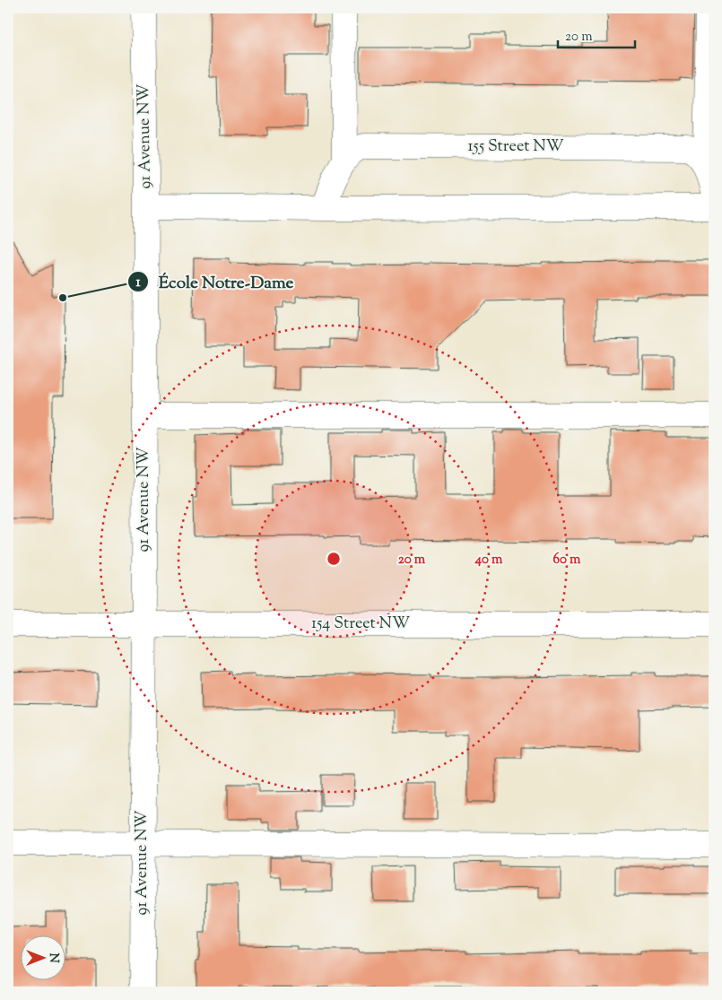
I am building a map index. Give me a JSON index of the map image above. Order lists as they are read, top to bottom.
{
  "streets": {
    "street": ["91 Avenue NW", "155 Street NW", "154 Street NW"]
  },
  "crossings": [
    ["91 Avenue NW", "154 Street NW"]
  ],
  "places": ["École Notre-Dame"],
  "scale_bar": "20 m",
  "north": "right",
  "rings": ["20 m", "40 m", "60 m"]
}
